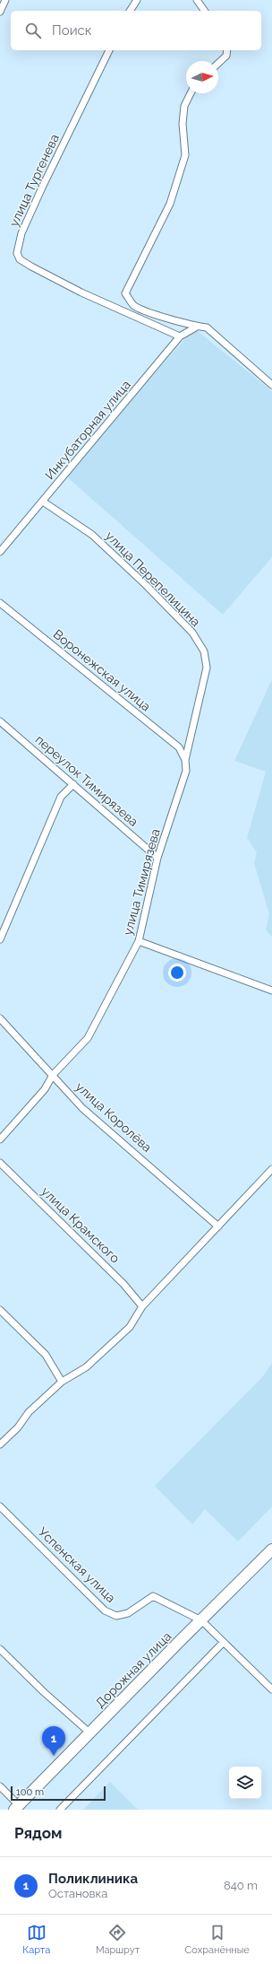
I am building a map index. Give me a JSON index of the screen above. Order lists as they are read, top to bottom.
{
  "streets": {
    "main road": ["Дорожная улица"],
    "street": [
      "улица Тургенева",
      "Инкубаторная улица",
      "улица Перепелицина",
      "Воронежская улица",
      "переулок Тимирязева",
      "улица Тимирязева",
      "улица Королёва",
      "улица Крамского",
      "Успенская улица"
    ]
  },
  "crossings": [
    ["улица Тургенева", "Инкубаторная улица"],
    ["Инкубаторная улица", "улица Перепелицина"],
    ["улица Перепелицина", "Воронежская улица"],
    ["улица Перепелицина", "улица Тимирязева"],
    ["Воронежская улица", "улица Тимирязева"],
    ["переулок Тимирязева", "улица Тимирязева"],
    ["улица Тимирязева", "улица Королёва"],
    ["Успенская улица", "Дорожная улица"]
  ],
  "scale_bar": "100 m",
  "north": "right",
  "page": {
    "search": "Поиск",
    "pins": "1",
    "scale": "100 m",
    "heading": "Рядом",
    "list": [
      {
        "mark": "1",
        "name": "Поликлиника",
        "note": "Остановка",
        "value": "840 m"
      }
    ],
    "nav": ["Карта", "Маршрут", "Сохранённые"]
  }
}
